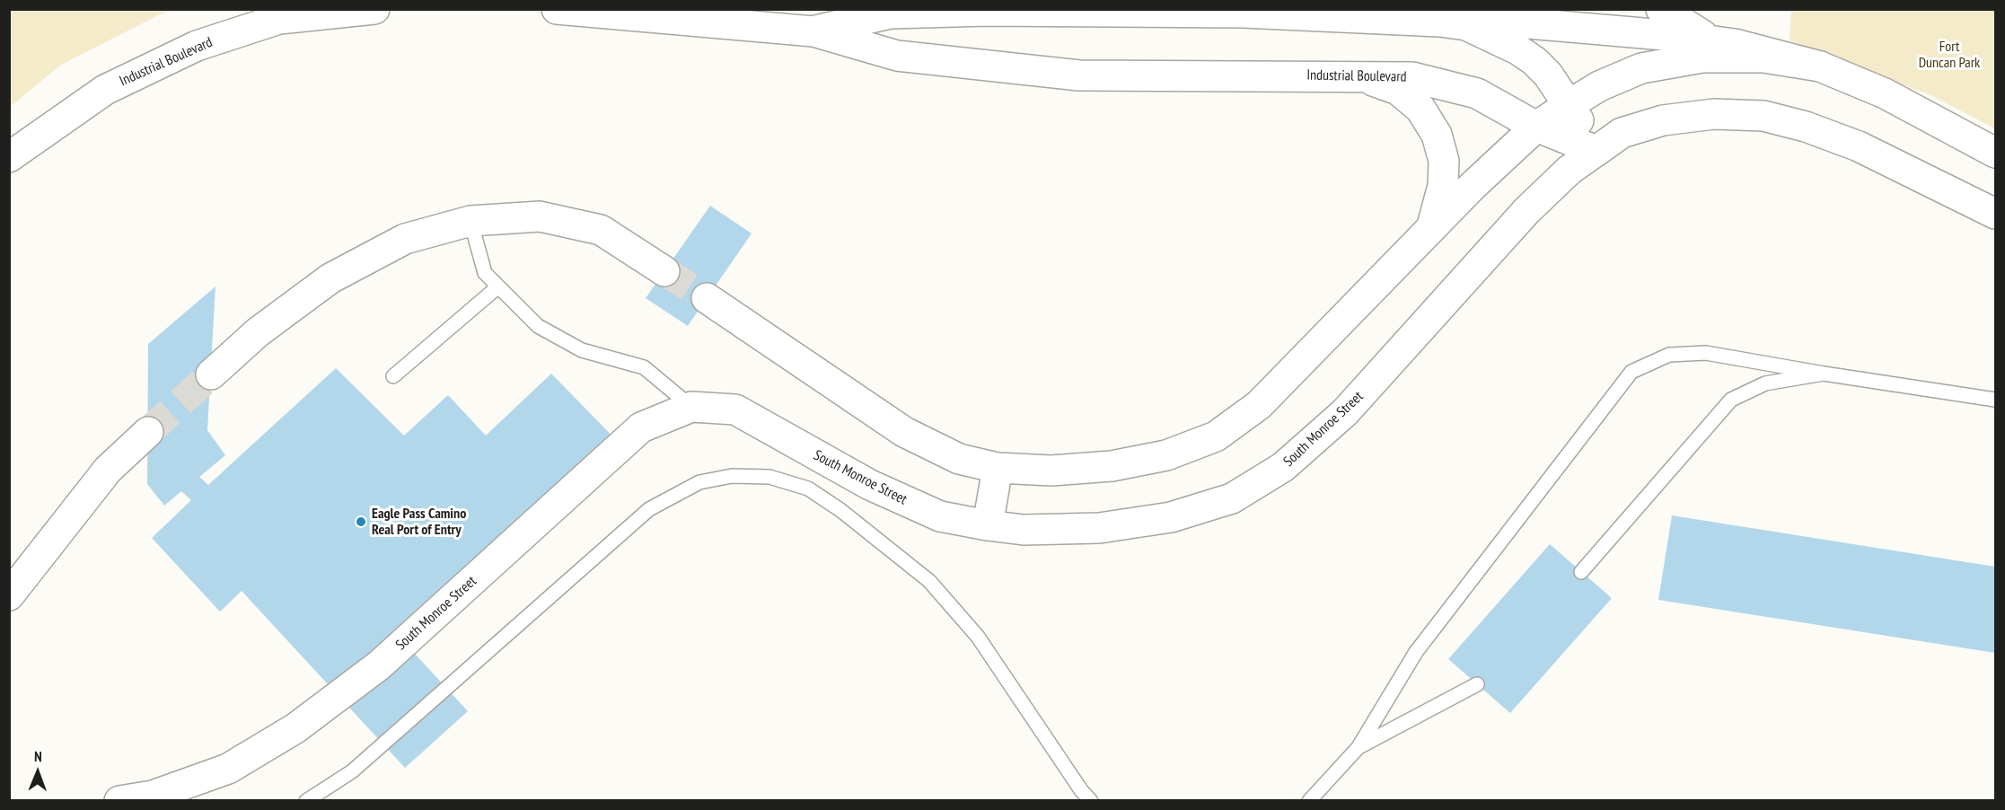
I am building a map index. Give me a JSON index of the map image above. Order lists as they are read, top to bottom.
{
  "streets": {
    "main road": ["Industrial Boulevard", "South Monroe Street"]
  },
  "crossings": [
    ["Industrial Boulevard", "South Monroe Street"]
  ],
  "parks": ["Fort Duncan Park"],
  "places": ["Eagle Pass Camino Real Port of Entry"],
  "north": "top"
}
